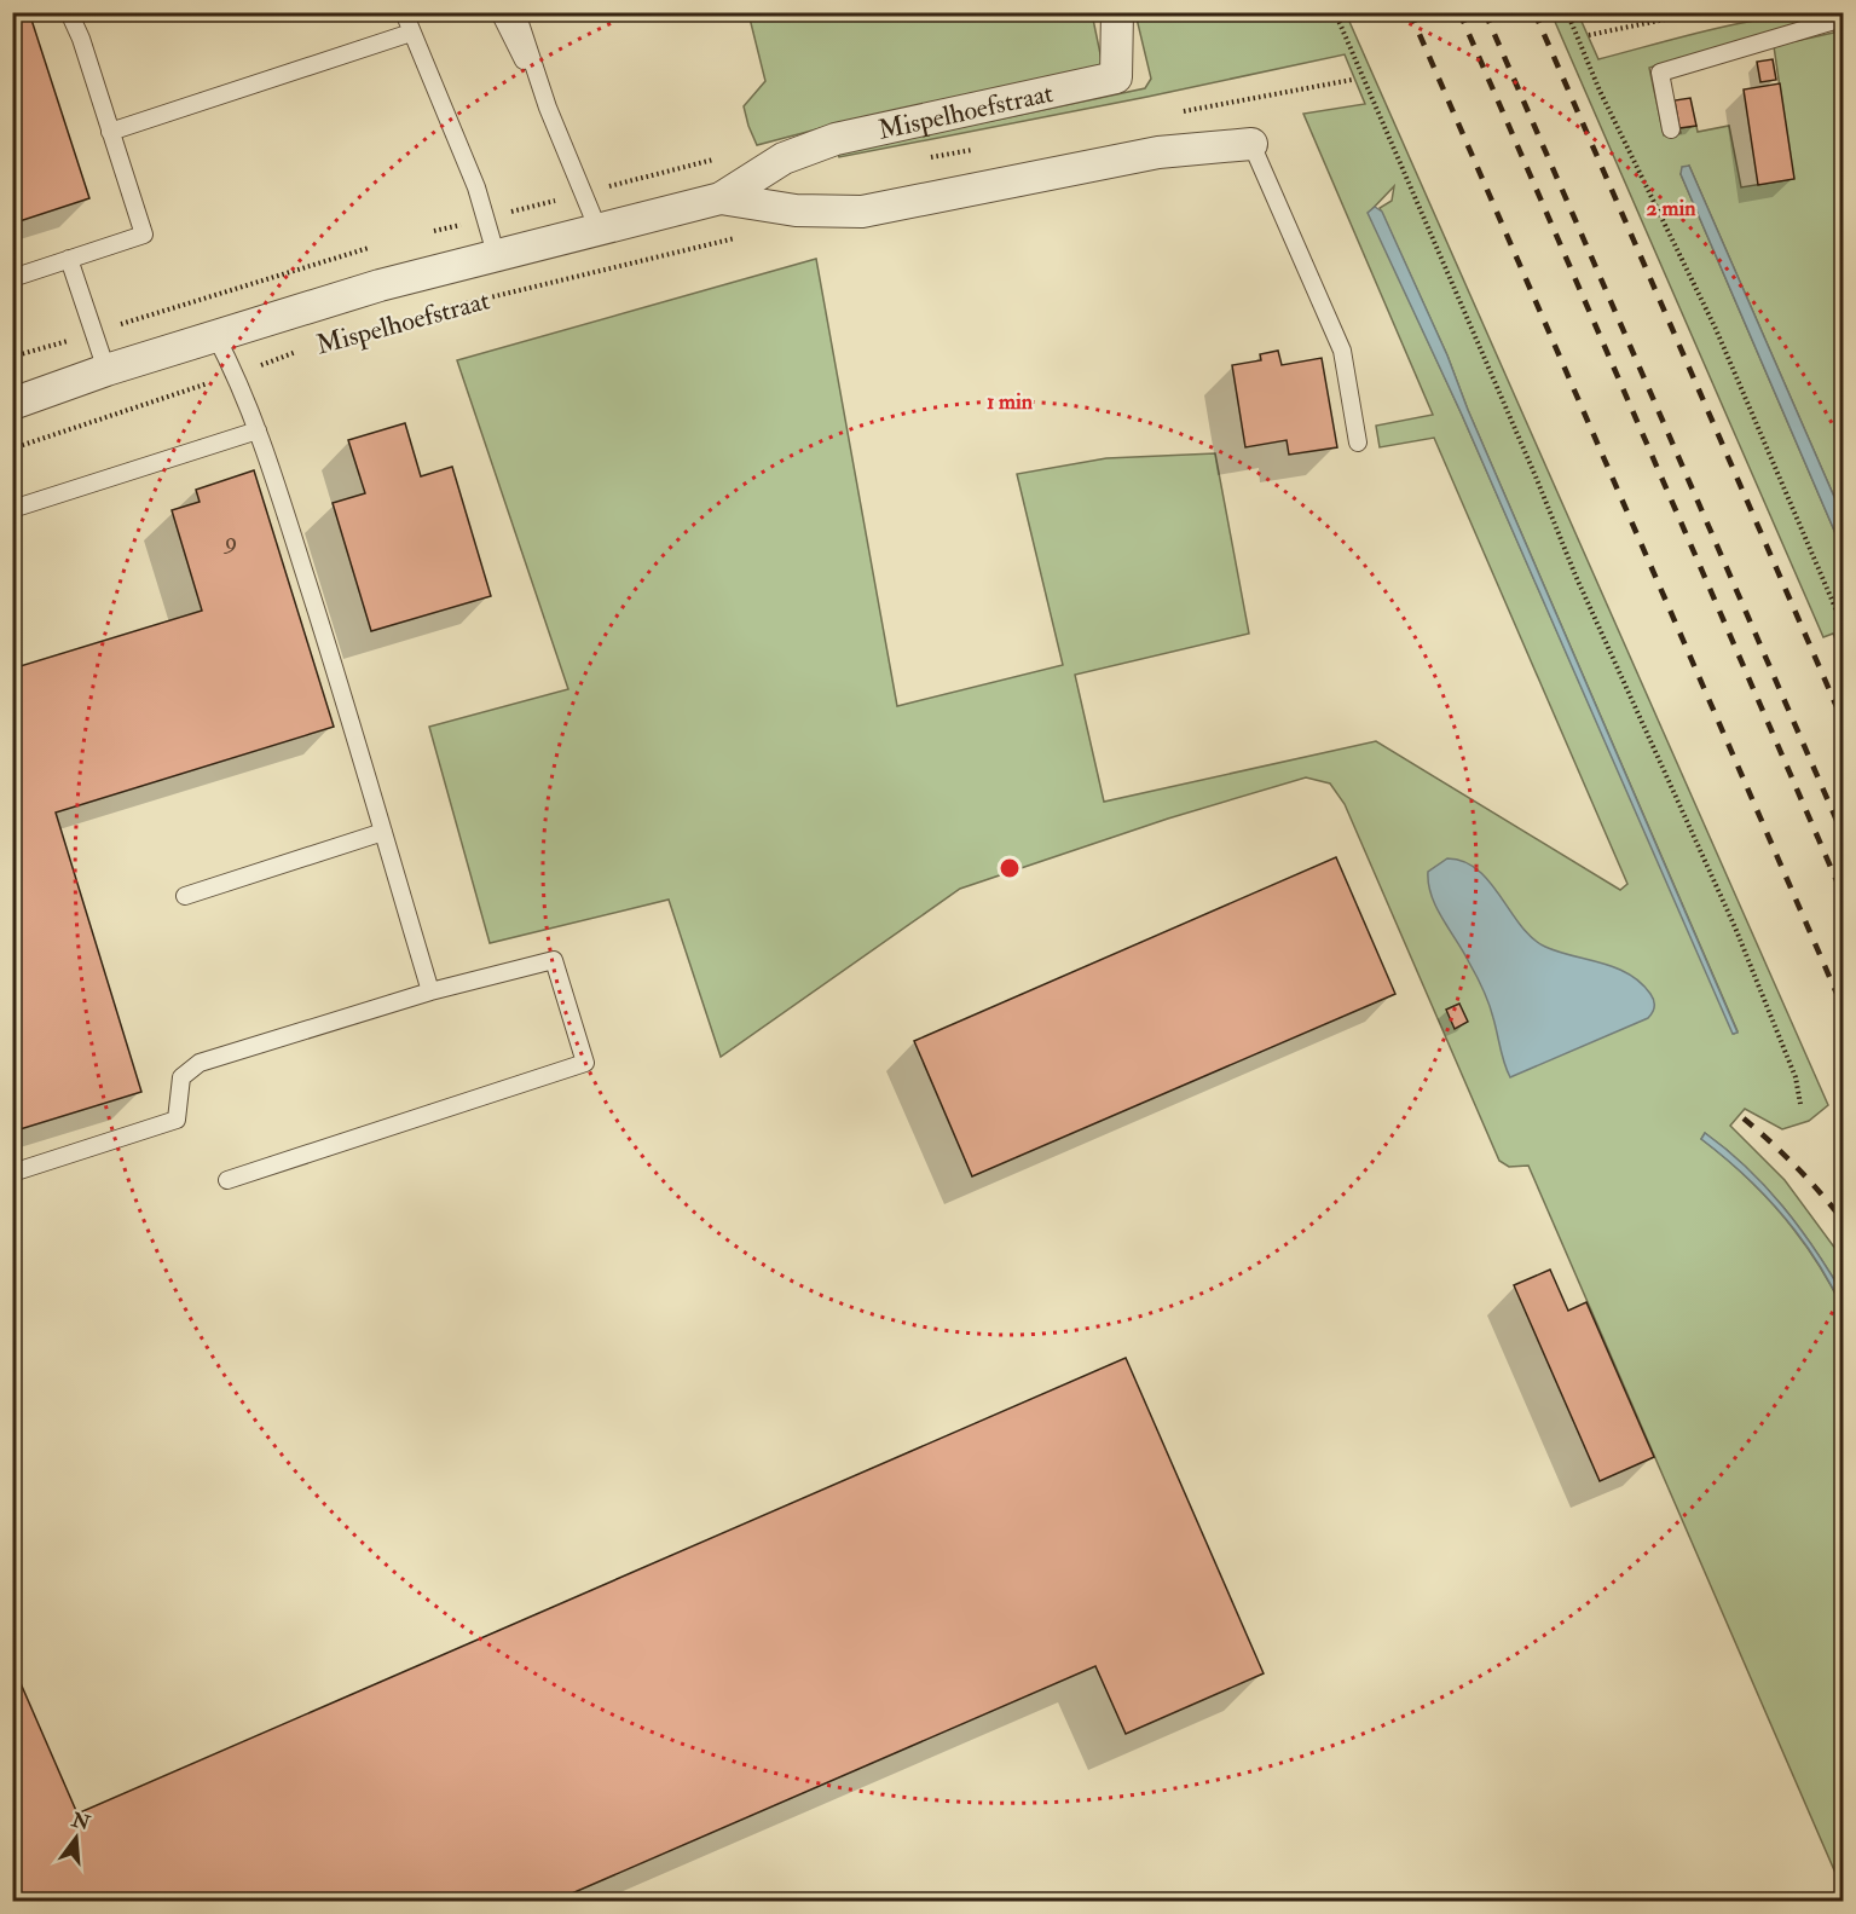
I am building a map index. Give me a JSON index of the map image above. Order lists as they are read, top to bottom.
{
  "streets": {
    "street": ["Mispelhoefstraat"]
  },
  "house_numbers": ["9"],
  "north": "top",
  "rings": ["2 min", "1 min"]
}
